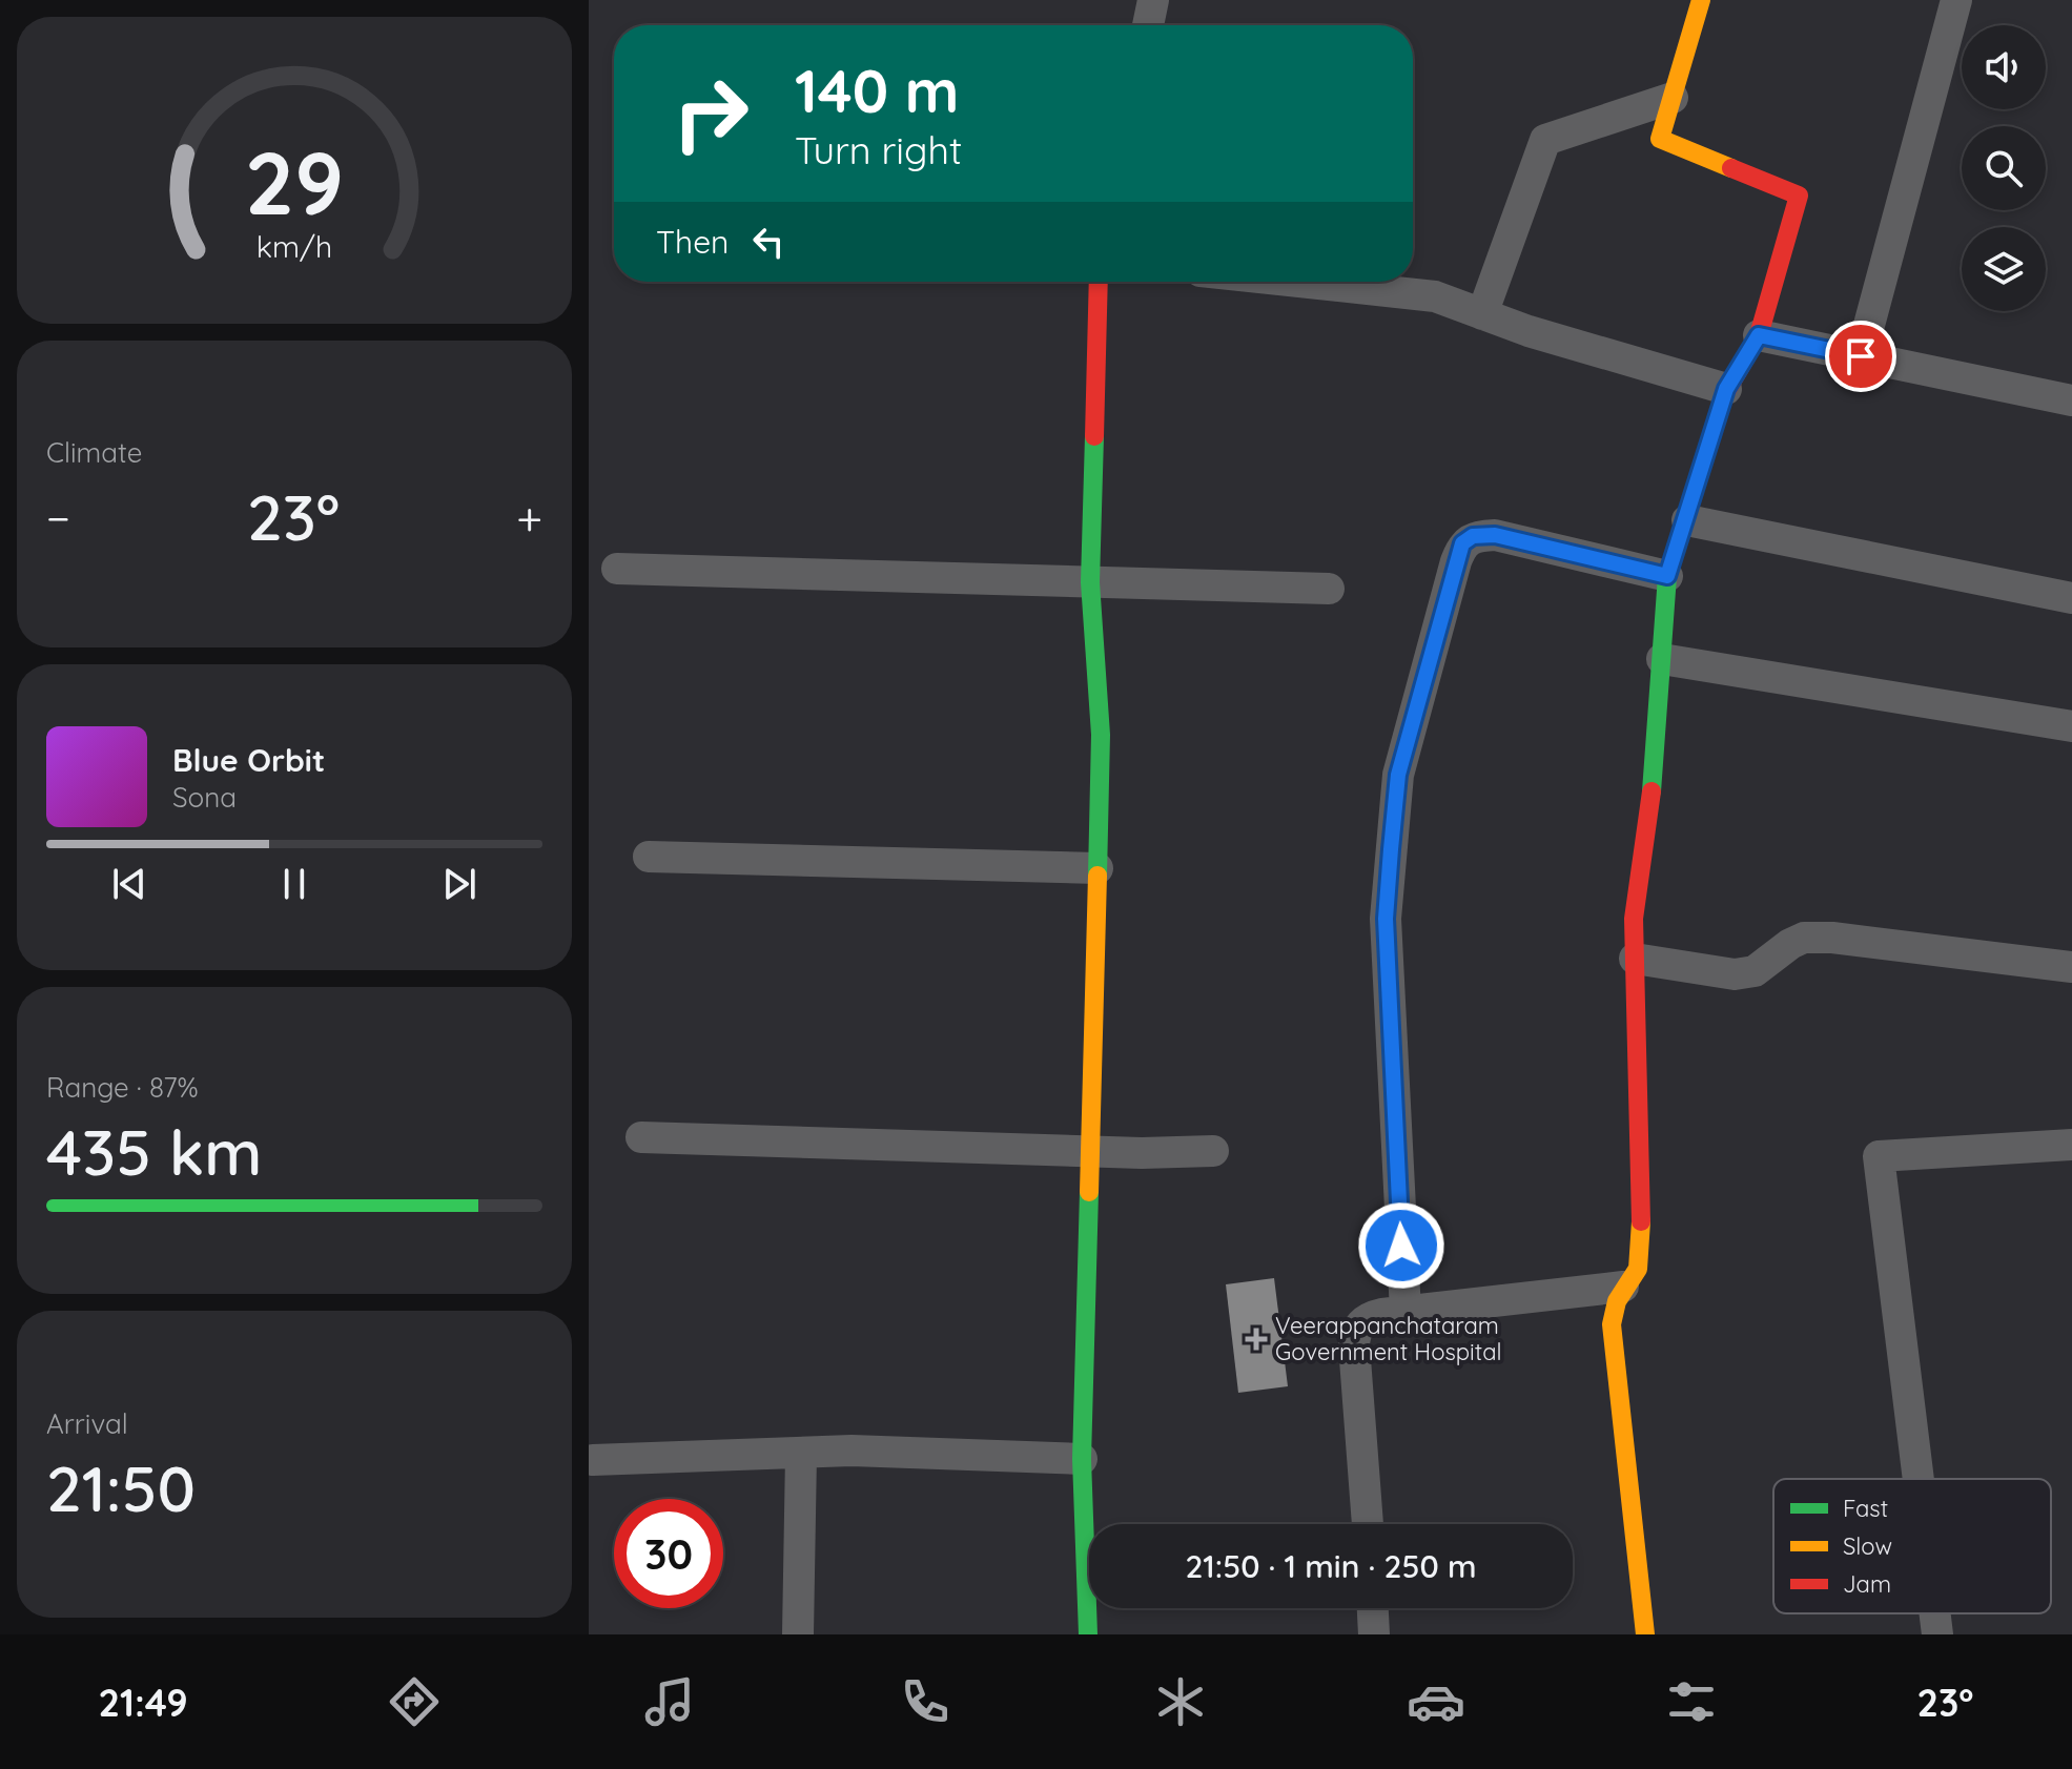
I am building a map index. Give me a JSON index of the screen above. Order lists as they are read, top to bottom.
{
  "places": {
    "health": ["Veerappanchataram Government Hospital"]
  },
  "legend": ["Fast", "Slow", "Jam"],
  "page": {
    "turn": ["140 m", "Turn right"],
    "then": "Then",
    "tile": [
      "Climate",
      ["Range · 87%", "435 km"],
      ["Arrival", "21:50"]
    ],
    "heat": ["−", "23°", "+"],
    "song": ["Blue Orbit", "Sona"],
    "limit": "30",
    "trip": "21:50 · 1 min · 250 m",
    "tabs": ["21:49", "23°"],
    "gauge": ["29", "km/h"]
  }
}
